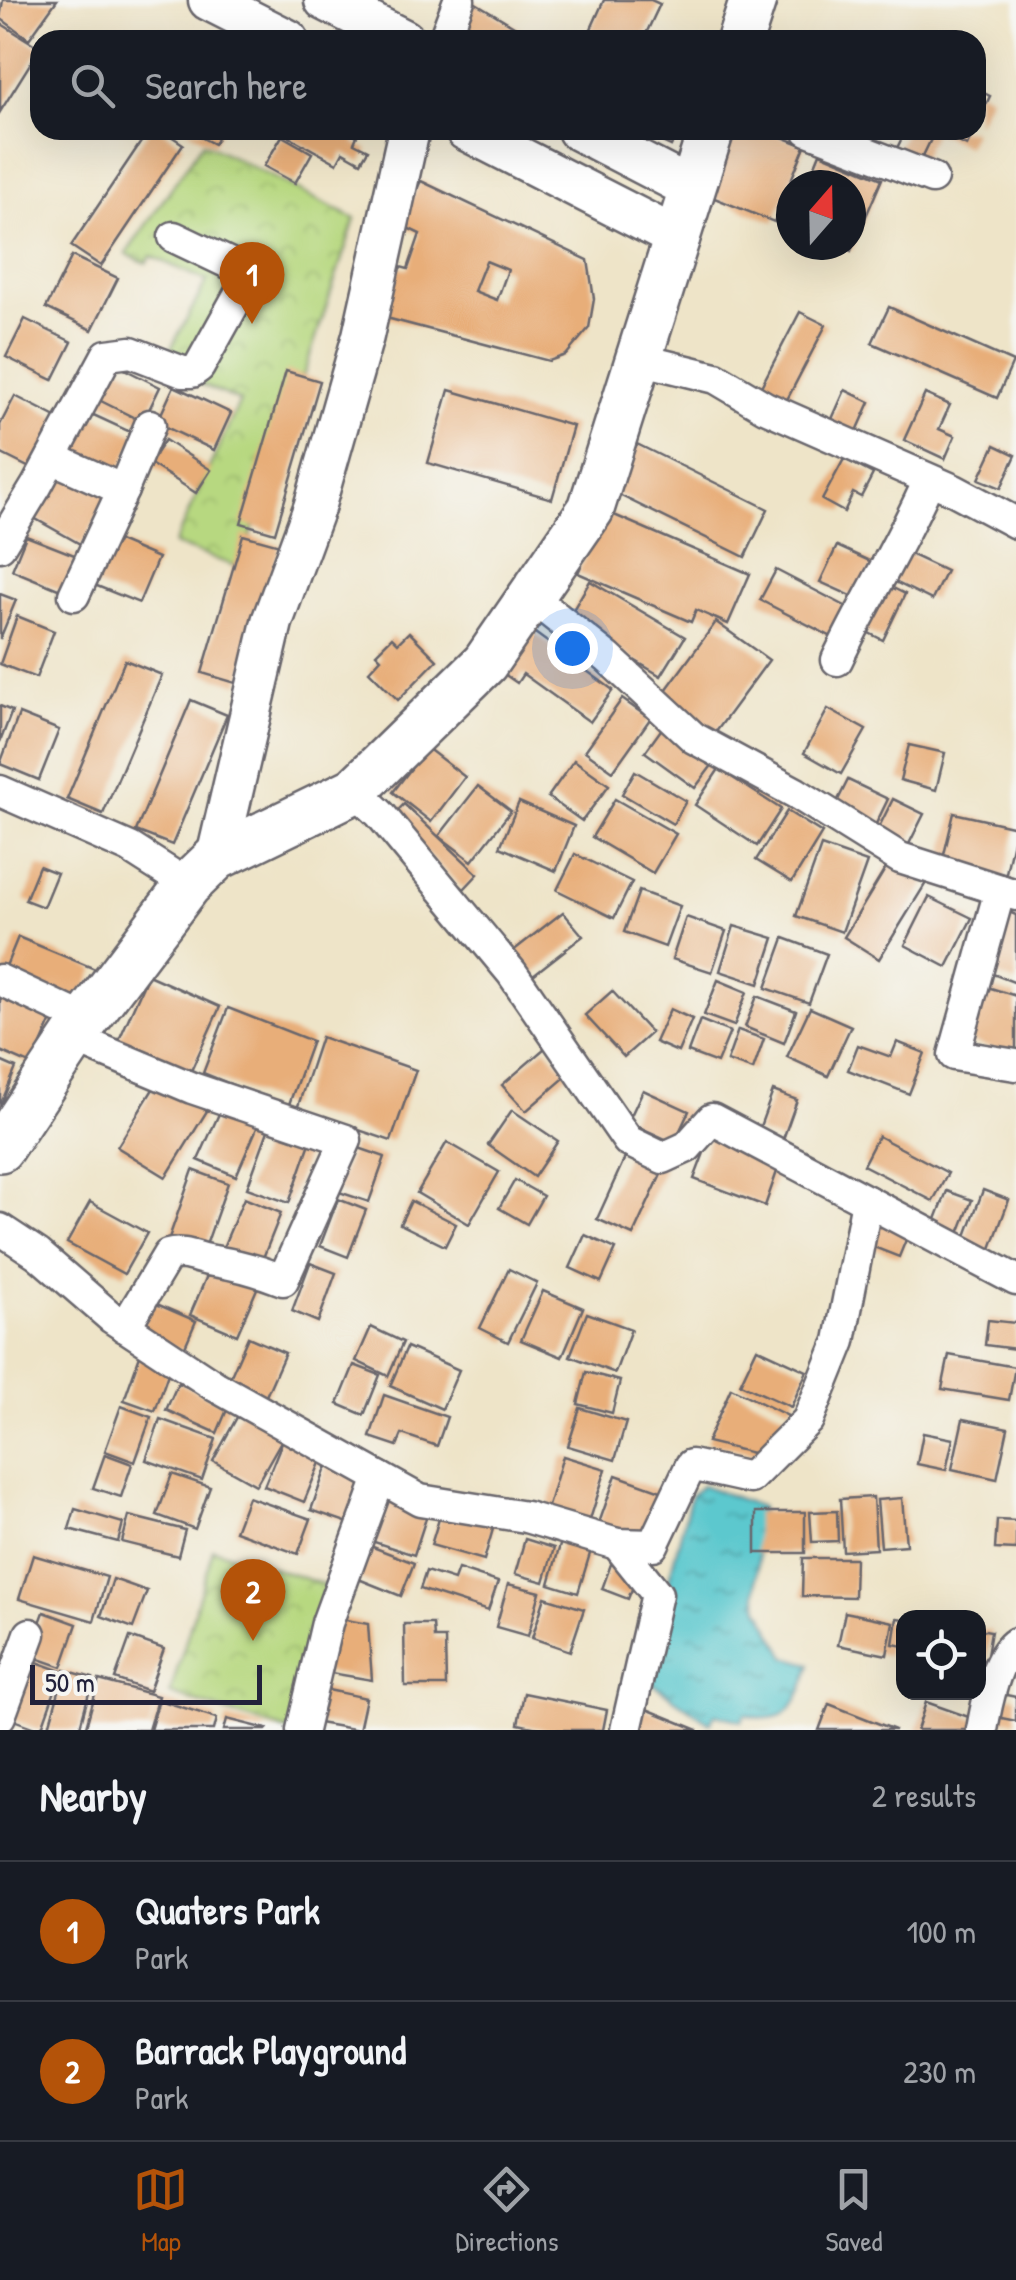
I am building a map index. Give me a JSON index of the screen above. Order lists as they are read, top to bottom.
{
  "scale_bar": "50 m",
  "north": "top",
  "page": {
    "search": "Search here",
    "pins": ["1", "2"],
    "scale": "50 m",
    "heading": ["Nearby", "2 results"],
    "list": [
      {
        "mark": "1",
        "name": "Quaters Park",
        "note": "Park",
        "value": "100 m"
      },
      {
        "mark": "2",
        "name": "Barrack Playground",
        "note": "Park",
        "value": "230 m"
      }
    ],
    "nav": ["Map", "Directions", "Saved"]
  }
}
